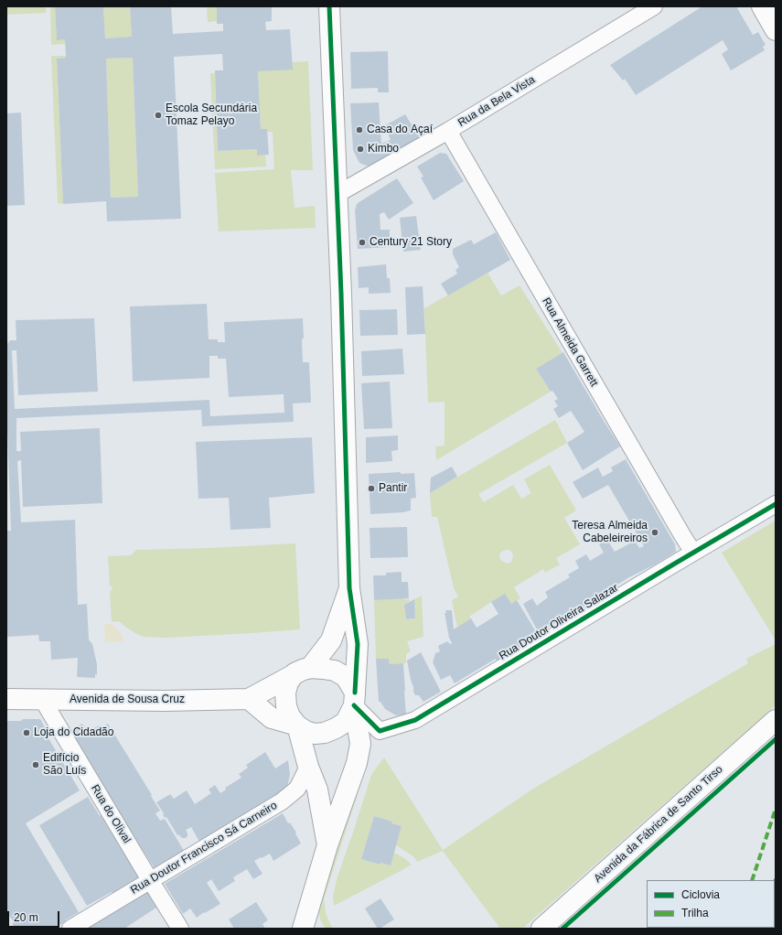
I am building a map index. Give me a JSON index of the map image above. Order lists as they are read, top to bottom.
{
  "streets": {
    "street": [
      "Rua da Bela Vista",
      "Rua Almeida Garrett",
      "Rua Doutor Oliveira Salazar",
      "Avenida de Sousa Cruz",
      "Rua do Olival",
      "Avenida da Fábrica de Santo Tirso",
      "Rua Doutor Francisco Sá Carneiro"
    ]
  },
  "crossings": [
    ["Rua da Bela Vista", "Rua Almeida Garrett"],
    ["Rua Almeida Garrett", "Rua Doutor Oliveira Salazar"],
    ["Avenida de Sousa Cruz", "Rua do Olival"],
    ["Rua do Olival", "Rua Doutor Francisco Sá Carneiro"]
  ],
  "places": [
    "Escola Secundária Tomaz Pelayo",
    "Casa do Açaí",
    "Kimbo",
    "Century 21 Story",
    "Pantir",
    "Teresa Almeida Cabeleireiros",
    "Loja do Cidadão",
    "Edifício São Luís"
  ],
  "legend": ["Ciclovia", "Trilha"],
  "scale_bar": "20 m"
}
